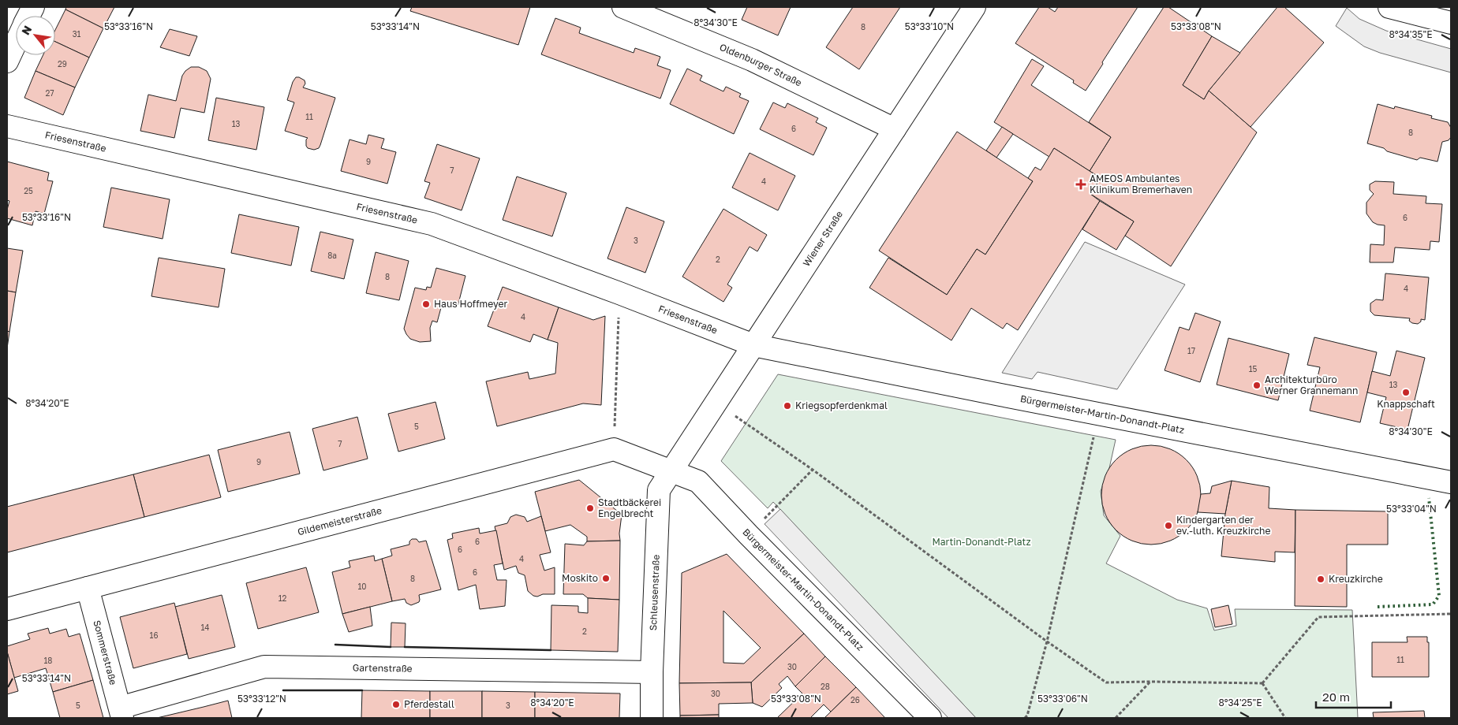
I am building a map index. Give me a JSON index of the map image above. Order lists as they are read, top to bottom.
{
  "streets": {
    "street": [
      "Oldenburger Straße",
      "Friesenstraße",
      "Wiener Straße",
      "Bürgermeister-Martin-Donandt-Platz",
      "Gildemeisterstraße",
      "Schleusenstraße",
      "Sommerstraße",
      "Gartenstraße"
    ]
  },
  "crossings": [
    ["Oldenburger Straße", "Wiener Straße"],
    ["Friesenstraße", "Wiener Straße"],
    ["Friesenstraße", "Bürgermeister-Martin-Donandt-Platz"],
    ["Wiener Straße", "Bürgermeister-Martin-Donandt-Platz"],
    ["Wiener Straße", "Schleusenstraße"],
    ["Bürgermeister-Martin-Donandt-Platz", "Schleusenstraße"],
    ["Gildemeisterstraße", "Sommerstraße"],
    ["Schleusenstraße", "Gartenstraße"],
    ["Sommerstraße", "Gartenstraße"]
  ],
  "parks": ["Martin-Donandt-Platz"],
  "places": {
    "health": ["AMEOS Ambulantes Klinikum Bremerhaven"],
    "other": [
      "Haus Hoffmeyer",
      "Architekturbüro Werner Grannemann",
      "Knappschaft",
      "Kriegsopferdenkmal",
      "Stadtbäckerei Engelbrecht",
      "Kindergarten der ev.-luth. Kreuzkirche",
      "Moskito",
      "Kreuzkirche",
      "Pferdestall"
    ]
  },
  "house_numbers": [
    "8",
    "31",
    "29",
    "27",
    "11",
    "13",
    "6",
    "8",
    "9",
    "7",
    "4",
    "25",
    "6",
    "3",
    "8a",
    "2",
    "8",
    "4",
    "4",
    "17",
    "15",
    "13",
    "5",
    "7",
    "9",
    "6",
    "6",
    "4",
    "6",
    "8",
    "10",
    "12",
    "14",
    "2",
    "16",
    "11",
    "18",
    "30",
    "28",
    "30",
    "26",
    "5",
    "3"
  ],
  "scale_bar": "20 m",
  "north": "top left",
  "coordinates": [
    "8°34'30\"E",
    "53°33'16\"N",
    "53°33'14\"N",
    "53°33'10\"N",
    "53°33'08\"N",
    "8°34'35\"E",
    "8°34'20\"E",
    "53°33'04\"N",
    "53°33'12\"N",
    "53°33'06\"N",
    "8°34'25\"E"
  ]
}
